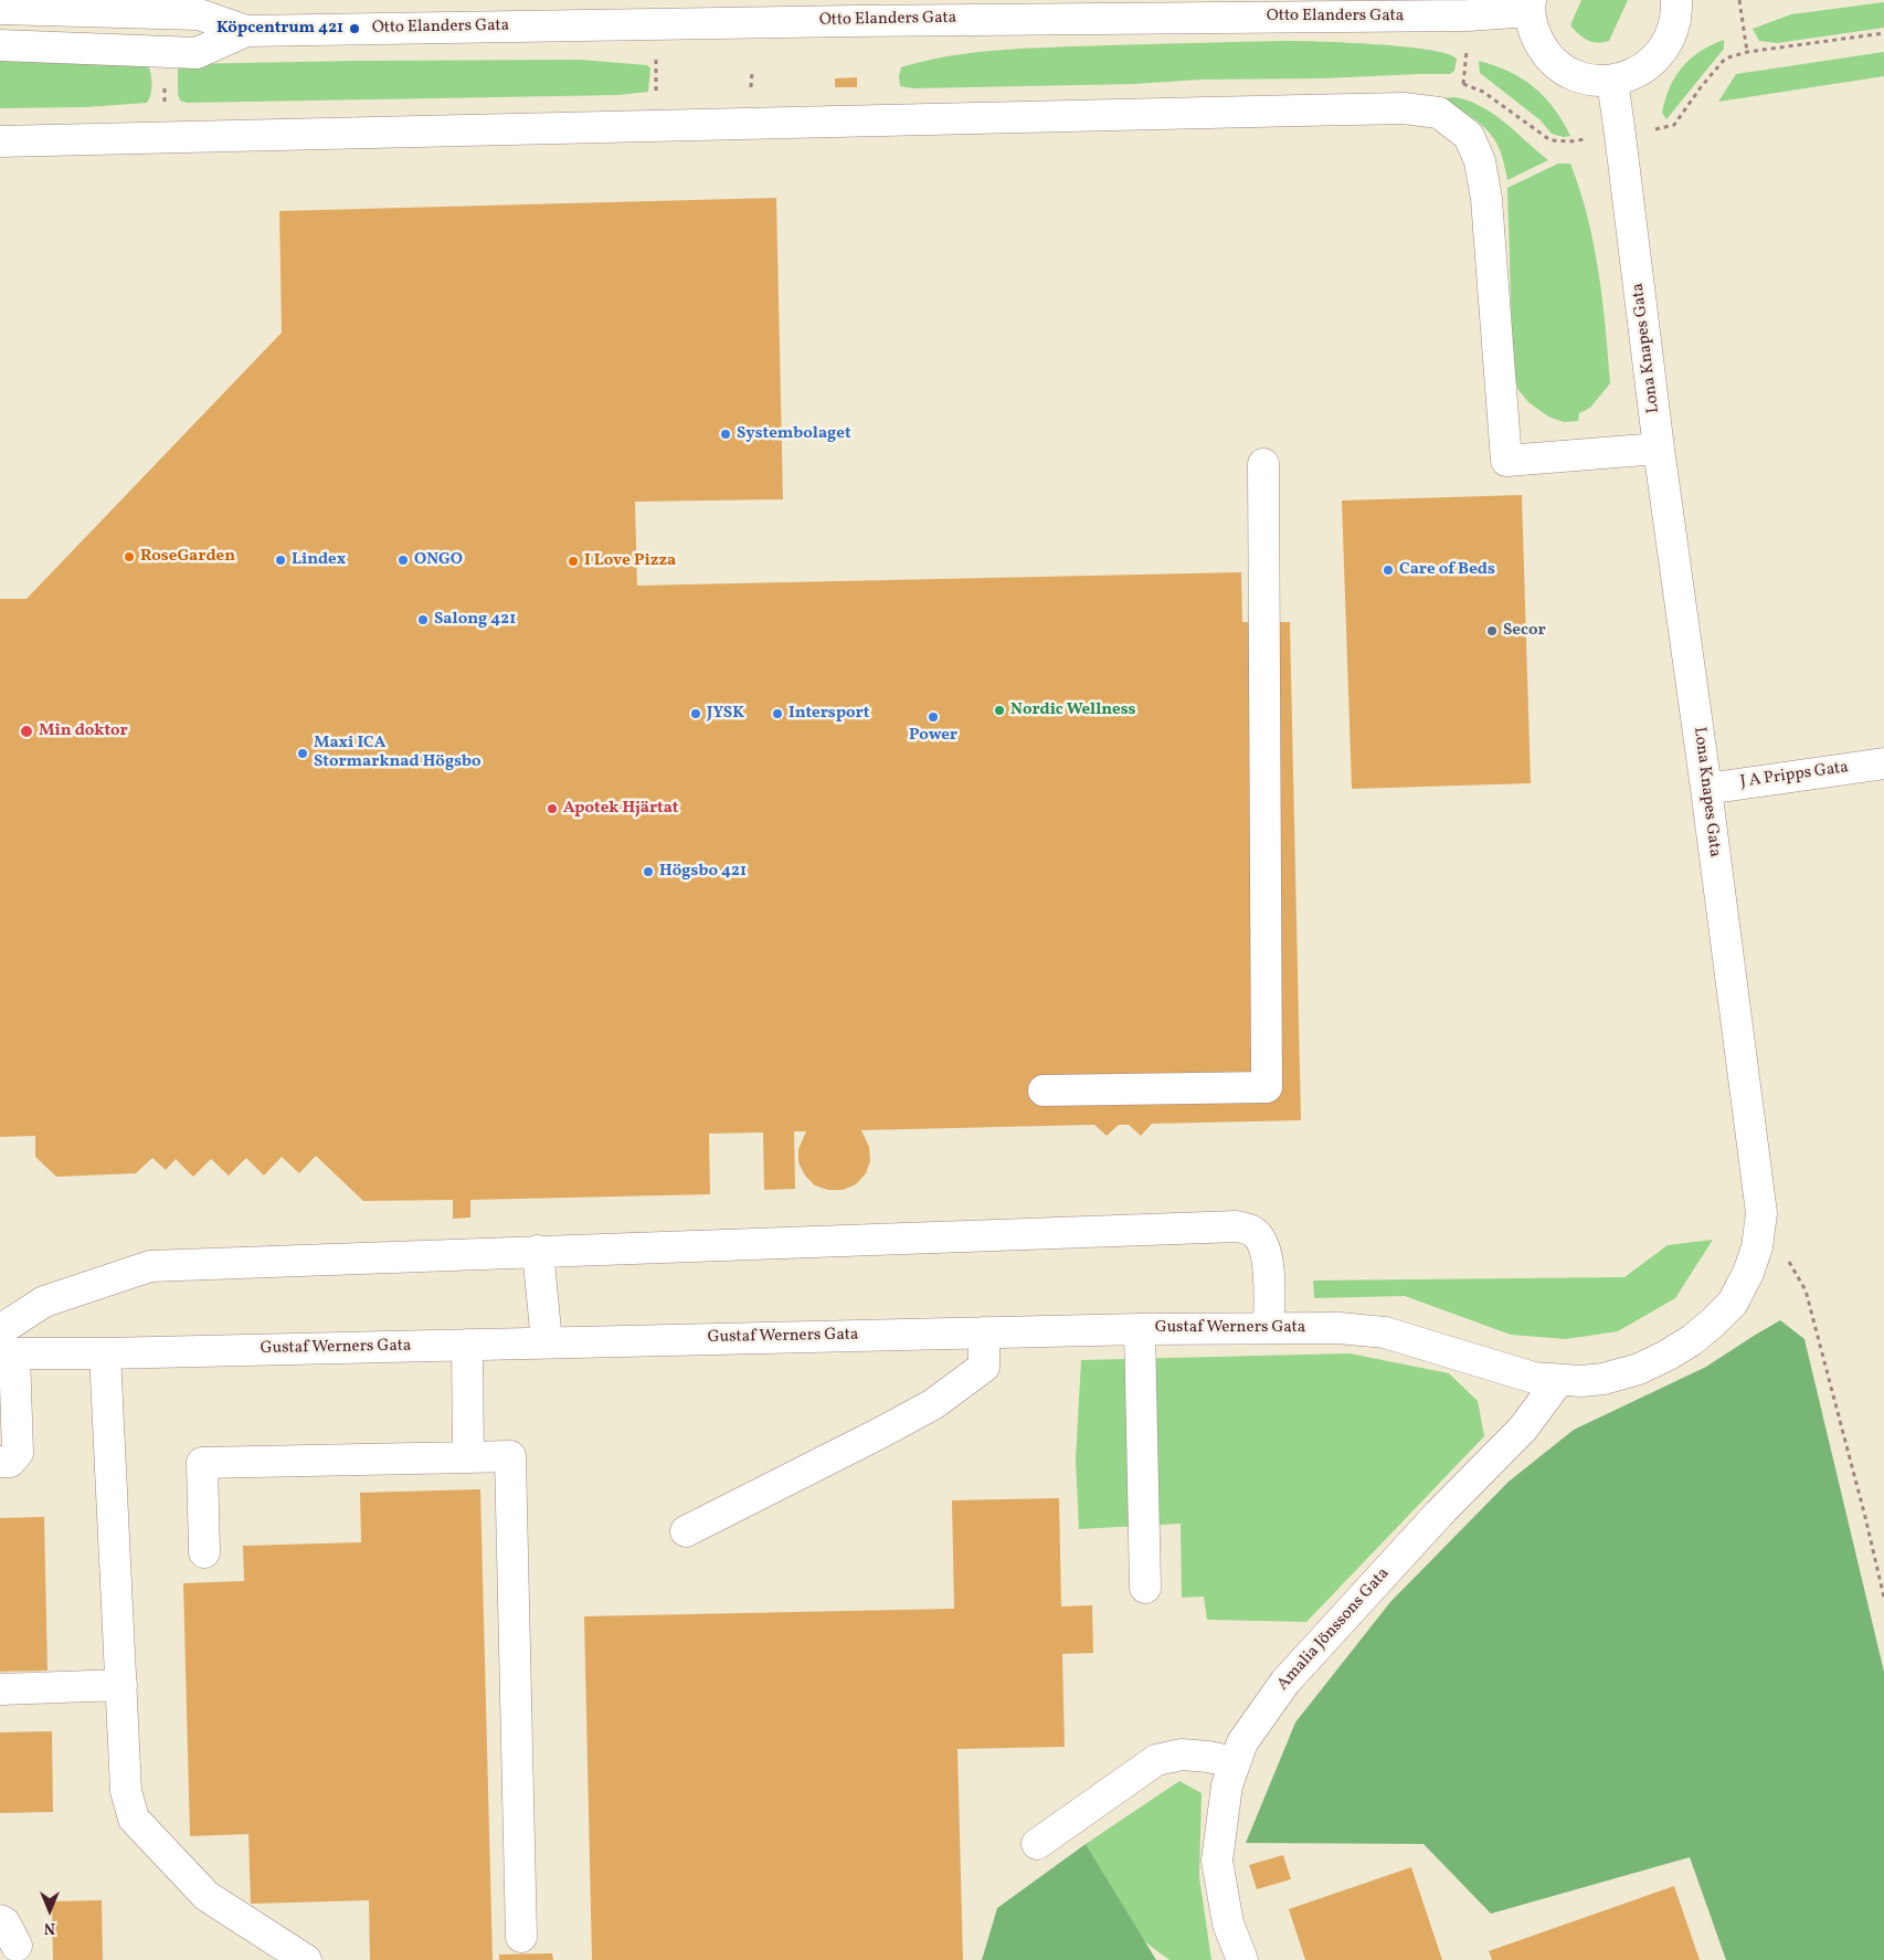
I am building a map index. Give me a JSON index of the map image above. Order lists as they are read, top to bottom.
{
  "streets": {
    "street": [
      "Otto Elanders Gata",
      "Lona Knapes Gata",
      "J A Pripps Gata",
      "Gustaf Werners Gata",
      "Amalia Jönssons Gata"
    ]
  },
  "crossings": [
    ["Otto Elanders Gata", "Lona Knapes Gata"],
    ["Lona Knapes Gata", "J A Pripps Gata"],
    ["Lona Knapes Gata", "Gustaf Werners Gata"],
    ["Lona Knapes Gata", "Amalia Jönssons Gata"],
    ["Gustaf Werners Gata", "Amalia Jönssons Gata"]
  ],
  "places": [
    "Köpcentrum 421",
    "Systembolaget",
    "RoseGarden",
    "Lindex",
    "ONGO",
    "I Love Pizza",
    "Care of Beds",
    "Salong 421",
    "Secor",
    "Nordic Wellness",
    "JYSK",
    "Intersport",
    "Power",
    "Min doktor",
    "Maxi ICA Stormarknad Högsbo",
    "Apotek Hjärtat",
    "Högsbo 421"
  ],
  "north": "bottom"
}
